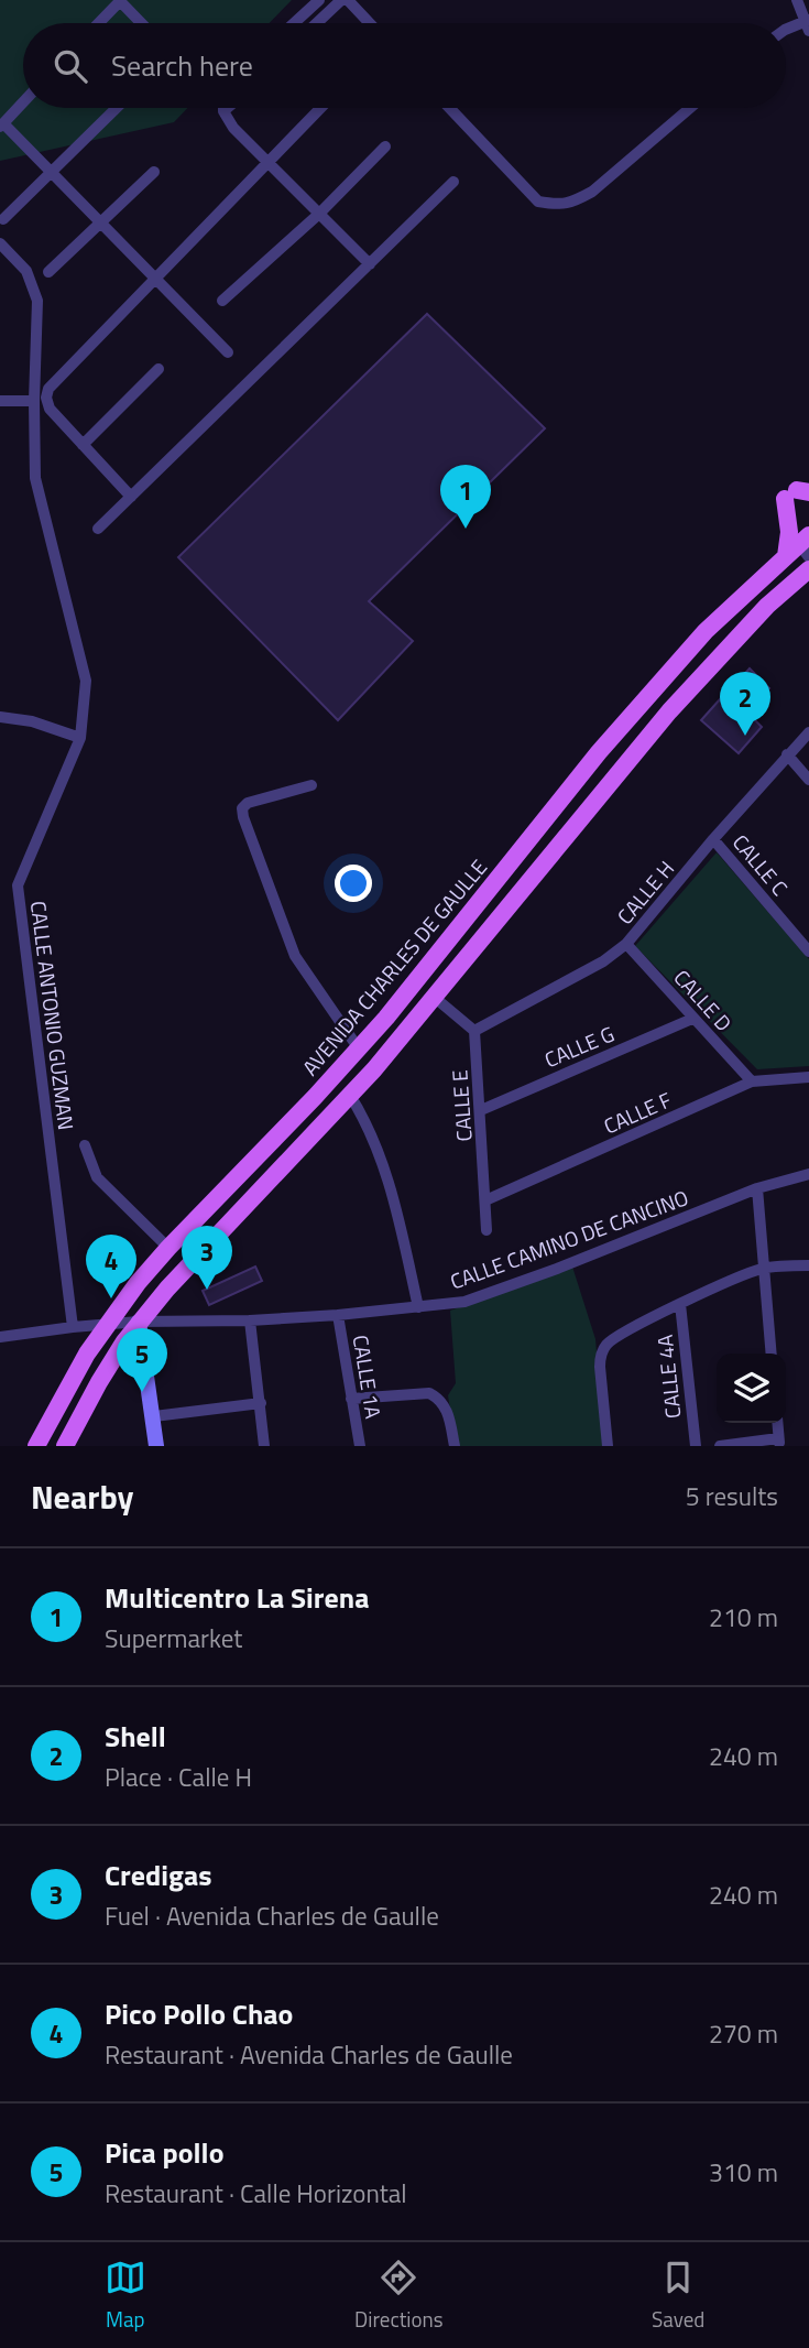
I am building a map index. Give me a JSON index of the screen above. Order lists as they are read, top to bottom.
{
  "streets": {
    "main road": ["AVENIDA CHARLES DE GAULLE"],
    "street": [
      "CALLE C",
      "CALLE H",
      "CALLE D",
      "CALLE ANTONIO GUZMAN",
      "CALLE G",
      "CALLE E",
      "CALLE F",
      "CALLE CAMINO DE CANCINO",
      "CALLE 1A",
      "CALLE 4A"
    ]
  },
  "crossings": [
    ["CALLE C", "CALLE H"],
    ["CALLE H", "CALLE D"],
    ["CALLE H", "CALLE E"],
    ["AVENIDA CHARLES DE GAULLE", "CALLE CAMINO DE CANCINO"],
    ["CALLE D", "CALLE G"],
    ["CALLE D", "CALLE F"],
    ["CALLE G", "CALLE E"],
    ["CALLE E", "CALLE F"],
    ["CALLE CAMINO DE CANCINO", "CALLE 1A"]
  ],
  "page": {
    "search": "Search here",
    "pins": [
      "1",
      "2",
      "3",
      "4",
      "5"
    ],
    "heading": ["Nearby", "5 results"],
    "list": [
      {
        "mark": "1",
        "name": "Multicentro La Sirena",
        "note": "Supermarket",
        "value": "210 m"
      },
      {
        "mark": "2",
        "name": "Shell",
        "note": "Place · Calle H",
        "value": "240 m"
      },
      {
        "mark": "3",
        "name": "Credigas",
        "note": "Fuel · Avenida Charles de Gaulle",
        "value": "240 m"
      },
      {
        "mark": "4",
        "name": "Pico Pollo Chao",
        "note": "Restaurant · Avenida Charles de Gaulle",
        "value": "270 m"
      },
      {
        "mark": "5",
        "name": "Pica pollo",
        "note": "Restaurant · Calle Horizontal",
        "value": "310 m"
      }
    ],
    "nav": ["Map", "Directions", "Saved"]
  }
}
